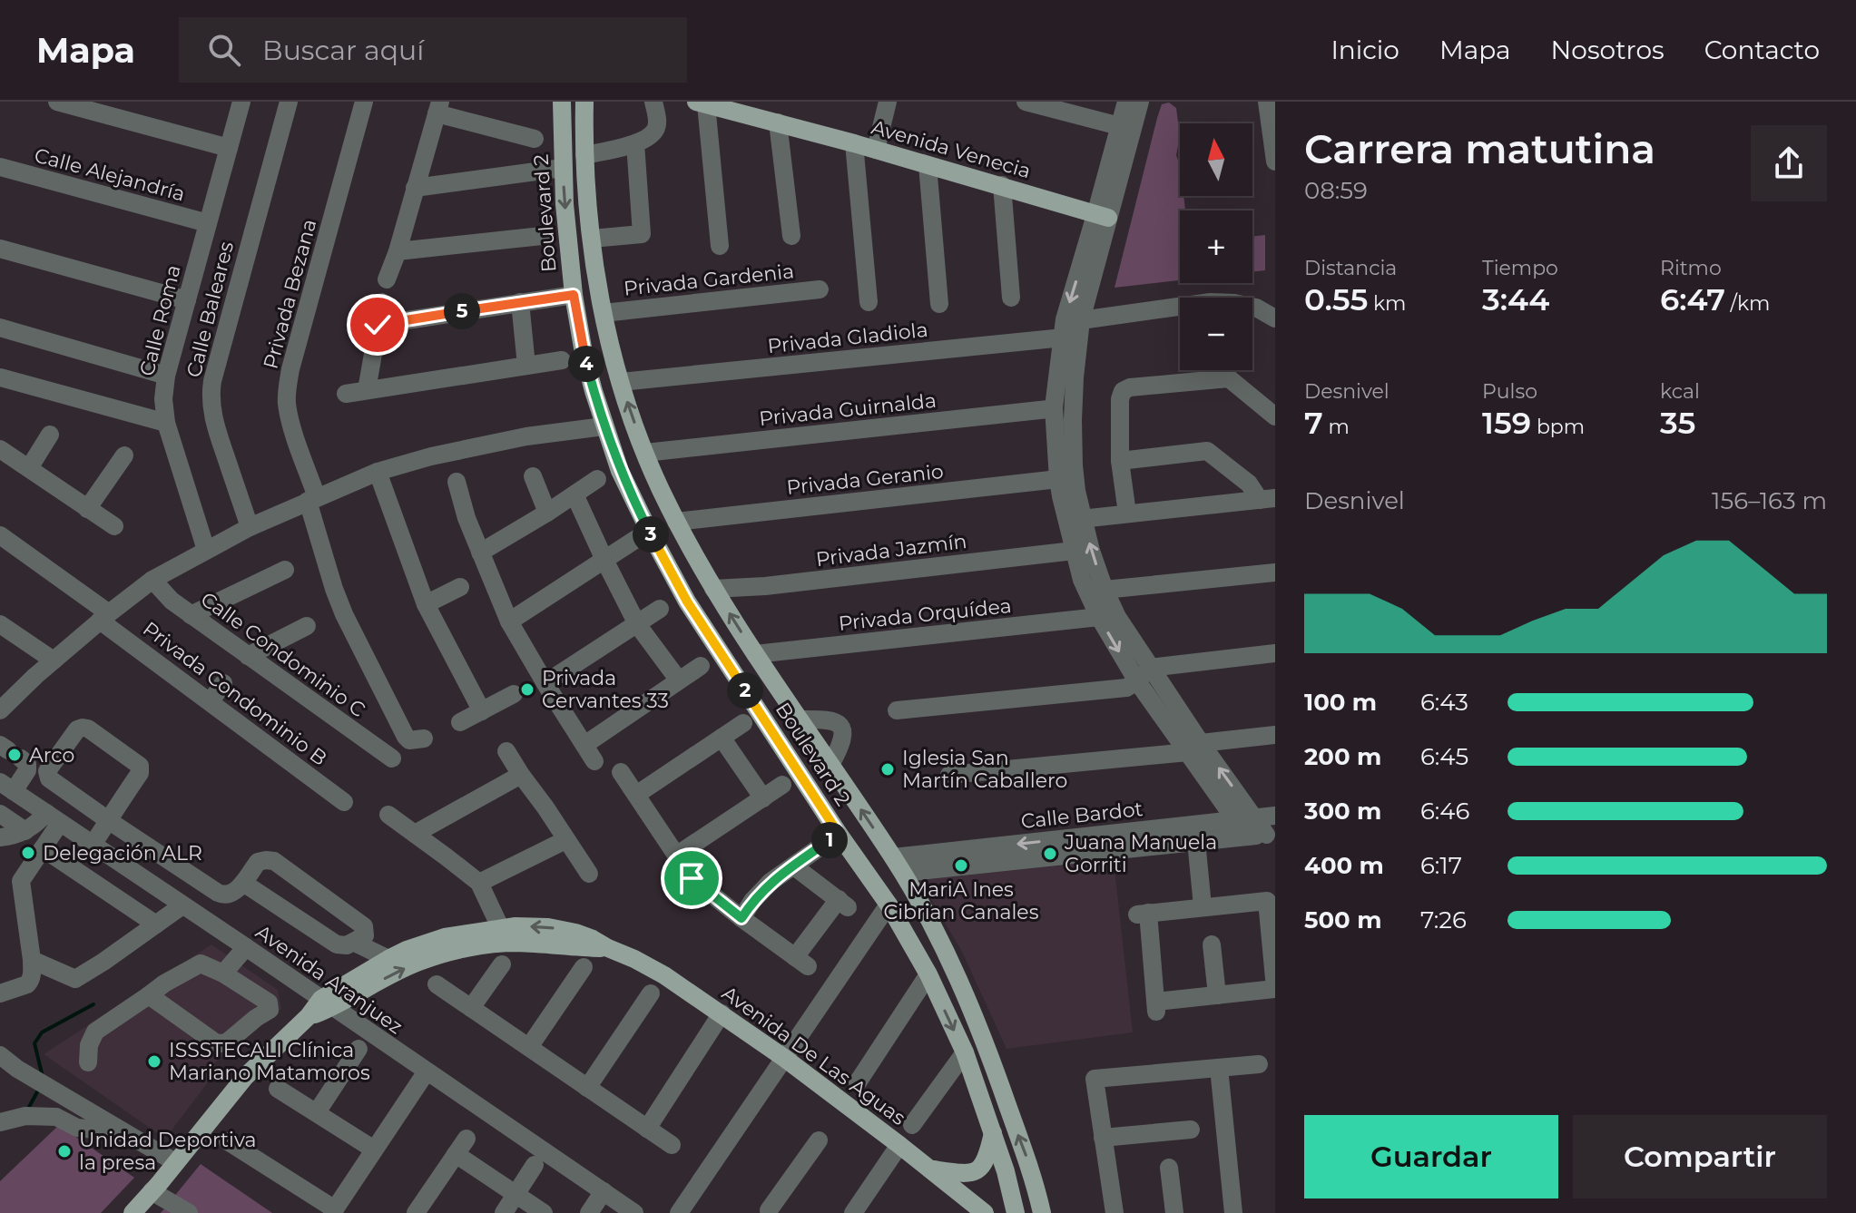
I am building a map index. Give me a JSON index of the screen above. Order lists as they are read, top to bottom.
{
  "streets": {
    "main road": ["Avenida Venecia", "Boulevard 2", "Avenida De Las Aguas"],
    "street": [
      "Calle Alejandría",
      "Privada Gardenia",
      "Privada Bezana",
      "Calle Baleares",
      "Calle Roma",
      "Privada Gladiola",
      "Privada Guirnalda",
      "Privada Geranio",
      "Privada Jazmín",
      "Privada Orquídea",
      "Calle Condominio C",
      "Privada Condominio B",
      "Calle Bardot",
      "Avenida Aranjuez"
    ]
  },
  "crossings": [
    ["Calle Alejandría", "Calle Roma"],
    ["Boulevard 2", "Privada Gardenia"],
    ["Boulevard 2", "Privada Gladiola"],
    ["Boulevard 2", "Privada Guirnalda"],
    ["Boulevard 2", "Privada Geranio"],
    ["Boulevard 2", "Privada Jazmín"],
    ["Boulevard 2", "Privada Orquídea"],
    ["Boulevard 2", "Calle Bardot"],
    ["Avenida Aranjuez", "Avenida De Las Aguas"]
  ],
  "places": [
    "Privada Cervantes 33",
    "Arco",
    "Iglesia San Martín Caballero",
    "Delegación ALR",
    "Juana Manuela Gorriti",
    "MariA Ines Cibrian Canales",
    "ISSSTECALI Clínica Mariano Matamoros",
    "Unidad Deportiva la presa"
  ],
  "north": "top",
  "page": {
    "header": "Mapa",
    "search": "Buscar aquí",
    "nav": [
      "Inicio",
      "Mapa",
      "Nosotros",
      "Contacto"
    ],
    "heading": ["Carrera matutina", "08:59"],
    "map_buttons": ["+", "−"],
    "stats": [
      ["Distancia", "0.55 km"],
      ["Tiempo", "3:44"],
      ["Ritmo", "6:47 /km"],
      ["Desnivel", "7 m"],
      ["Pulso", "159 bpm"],
      ["kcal", "35"]
    ],
    "pins": [
      "5",
      "4",
      "3",
      "2",
      "1"
    ],
    "chart": ["Desnivel", "156–163 m"],
    "list": [
      {
        "name": "100 m",
        "note": "6:43"
      },
      {
        "name": "200 m",
        "note": "6:45"
      },
      {
        "name": "300 m",
        "note": "6:46"
      },
      {
        "name": "400 m",
        "note": "6:17"
      },
      {
        "name": "500 m",
        "note": "7:26"
      }
    ],
    "buttons": ["Guardar", "Compartir"]
  }
}
